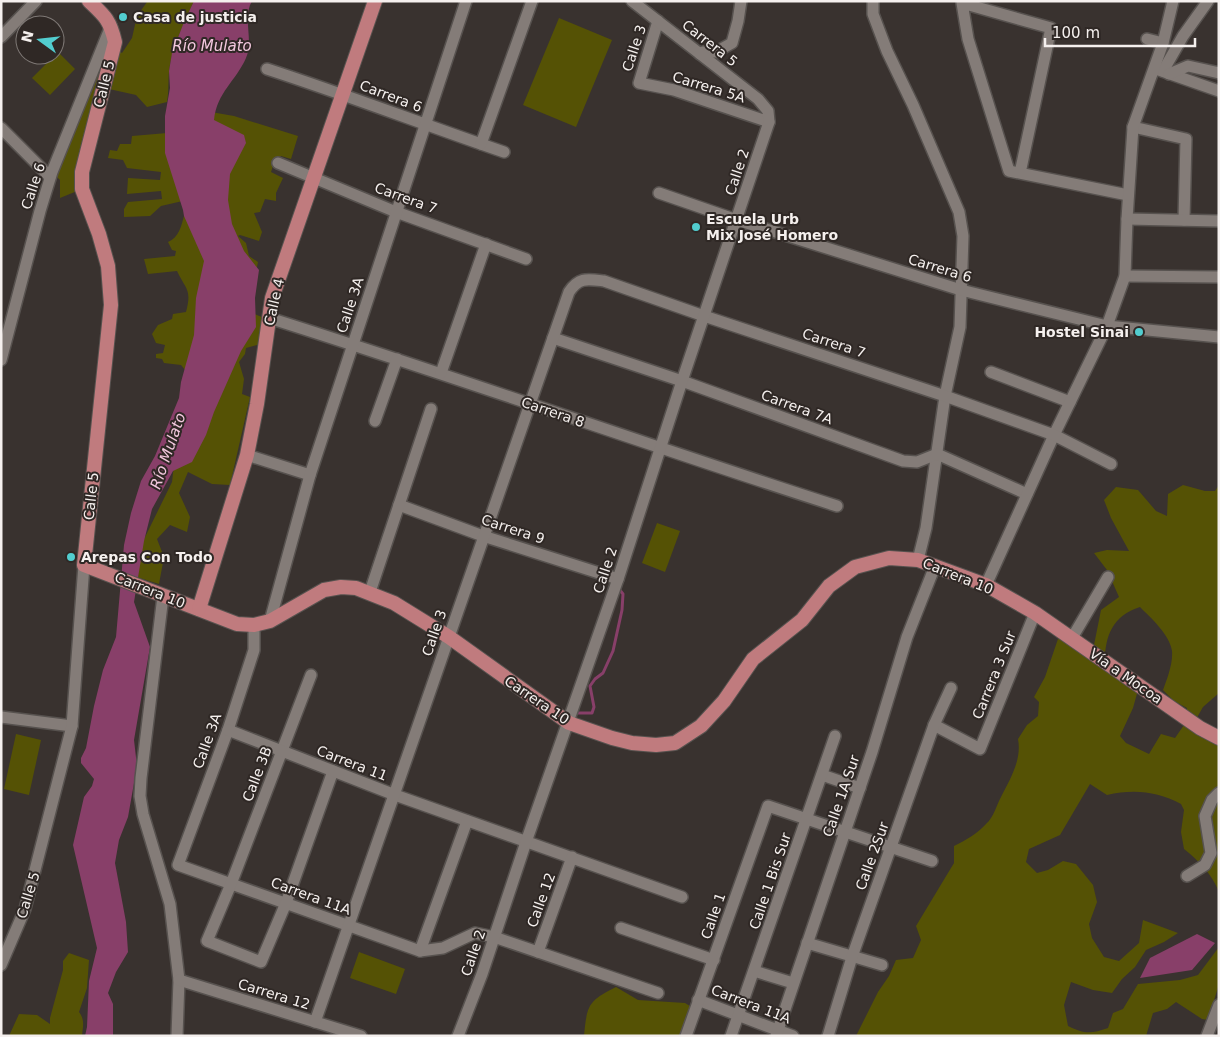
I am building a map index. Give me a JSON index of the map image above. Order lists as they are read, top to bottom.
{
  "streets": {
    "main road": [
      "Calle 5",
      "Calle 4",
      "Carrera 10",
      "Vía a Mocoa"
    ],
    "street": [
      "Carrera 5",
      "Calle 3",
      "Carrera 5A",
      "Carrera 6",
      "Calle 2",
      "Calle 6",
      "Carrera 7",
      "Calle 3A",
      "Carrera 7A",
      "Carrera 8",
      "Carrera 9",
      "Carrera 3 Sur",
      "Carrera 11",
      "Calle 3B",
      "Calle 1A Sur",
      "Calle 2Sur",
      "Calle 1 Bis Sur",
      "Carrera 11A",
      "Calle 12",
      "Calle 1",
      "Carrera 12"
    ]
  },
  "crossings": [
    ["Carrera 5", "Calle 3"],
    ["Carrera 5", "Carrera 5A"],
    ["Carrera 5", "Calle 2"],
    ["Calle 3", "Carrera 5A"],
    ["Calle 3", "Carrera 7"],
    ["Calle 3", "Carrera 7A"],
    ["Calle 3", "Carrera 8"],
    ["Calle 3", "Carrera 9"],
    ["Calle 3", "Carrera 10"],
    ["Calle 3", "Carrera 11"],
    ["Calle 3", "Carrera 11A"],
    ["Calle 3", "Carrera 12"],
    ["Calle 5", "Calle 6"],
    ["Calle 5", "Carrera 10"],
    ["Carrera 5A", "Calle 2"],
    ["Carrera 6", "Calle 2"],
    ["Carrera 6", "Calle 4"],
    ["Carrera 6", "Calle 3A"],
    ["Calle 2", "Carrera 7"],
    ["Calle 2", "Carrera 7A"],
    ["Calle 2", "Carrera 8"],
    ["Calle 2", "Carrera 9"],
    ["Calle 2", "Carrera 10"],
    ["Calle 2", "Carrera 11"],
    ["Calle 2", "Carrera 11A"],
    ["Carrera 7", "Calle 4"],
    ["Carrera 7", "Calle 3A"],
    ["Calle 4", "Carrera 8"],
    ["Calle 4", "Carrera 10"],
    ["Calle 3A", "Carrera 8"],
    ["Calle 3A", "Carrera 10"],
    ["Calle 3A", "Carrera 11"],
    ["Calle 3A", "Carrera 11A"],
    ["Carrera 10", "Carrera 3 Sur"],
    ["Carrera 10", "Vía a Mocoa"],
    ["Carrera 10", "Calle 1A Sur"],
    ["Carrera 3 Sur", "Vía a Mocoa"],
    ["Carrera 3 Sur", "Calle 2Sur"],
    ["Carrera 11", "Calle 3B"],
    ["Carrera 11", "Calle 12"],
    ["Calle 3B", "Carrera 11A"],
    ["Calle 1A Sur", "Carrera 11A"],
    ["Calle 1 Bis Sur", "Carrera 11A"],
    ["Calle 1 Bis Sur", "Calle 1"],
    ["Carrera 11A", "Calle 1"]
  ],
  "water": ["Río Mulato"],
  "places": [
    "Casa de justicia",
    "Escuela Urb Mix José Homero",
    "Hostel Sinai",
    "Arepas Con Todo"
  ],
  "scale_bar": "100 m",
  "north": "left"
}
